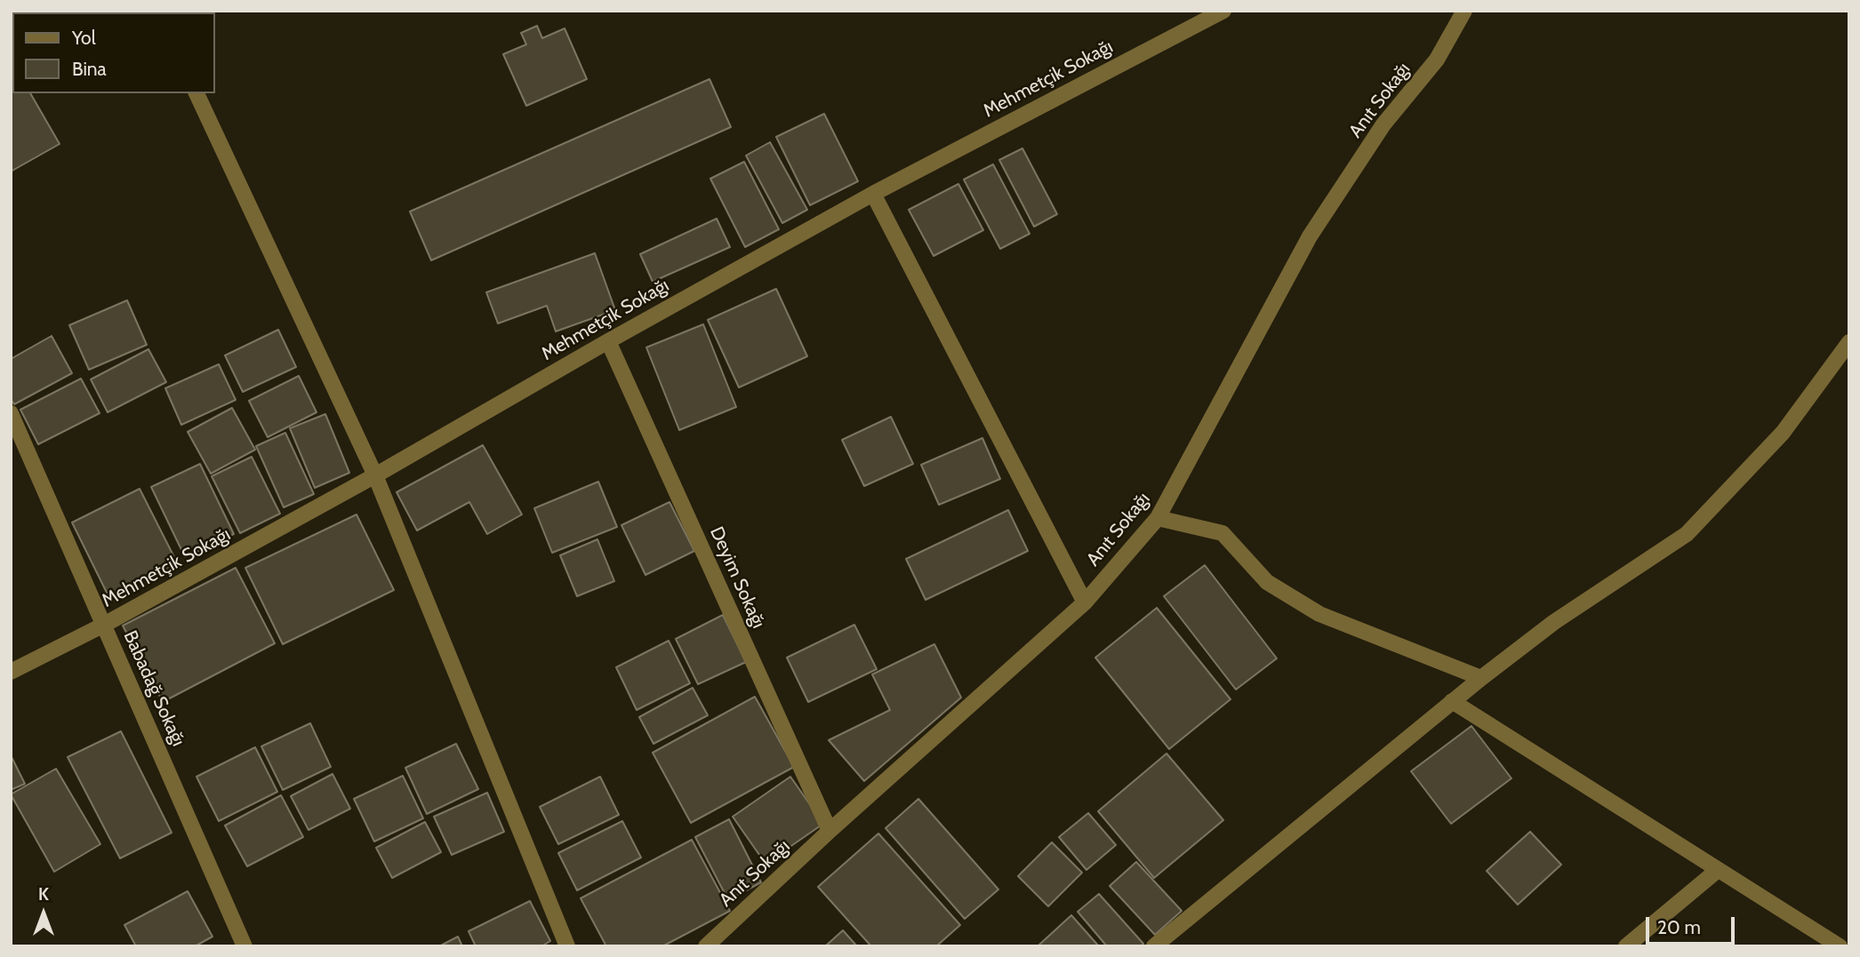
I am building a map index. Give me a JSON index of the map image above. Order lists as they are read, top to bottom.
{
  "streets": {
    "street": [
      "Mehmetçik Sokağı",
      "Anıt Sokağı",
      "Deyim Sokağı",
      "Babadağ Sokağı"
    ]
  },
  "crossings": [
    ["Mehmetçik Sokağı", "Deyim Sokağı"],
    ["Mehmetçik Sokağı", "Babadağ Sokağı"],
    ["Anıt Sokağı", "Deyim Sokağı"]
  ],
  "legend": ["Yol", "Bina"],
  "scale_bar": "20 m",
  "north": "top"
}
